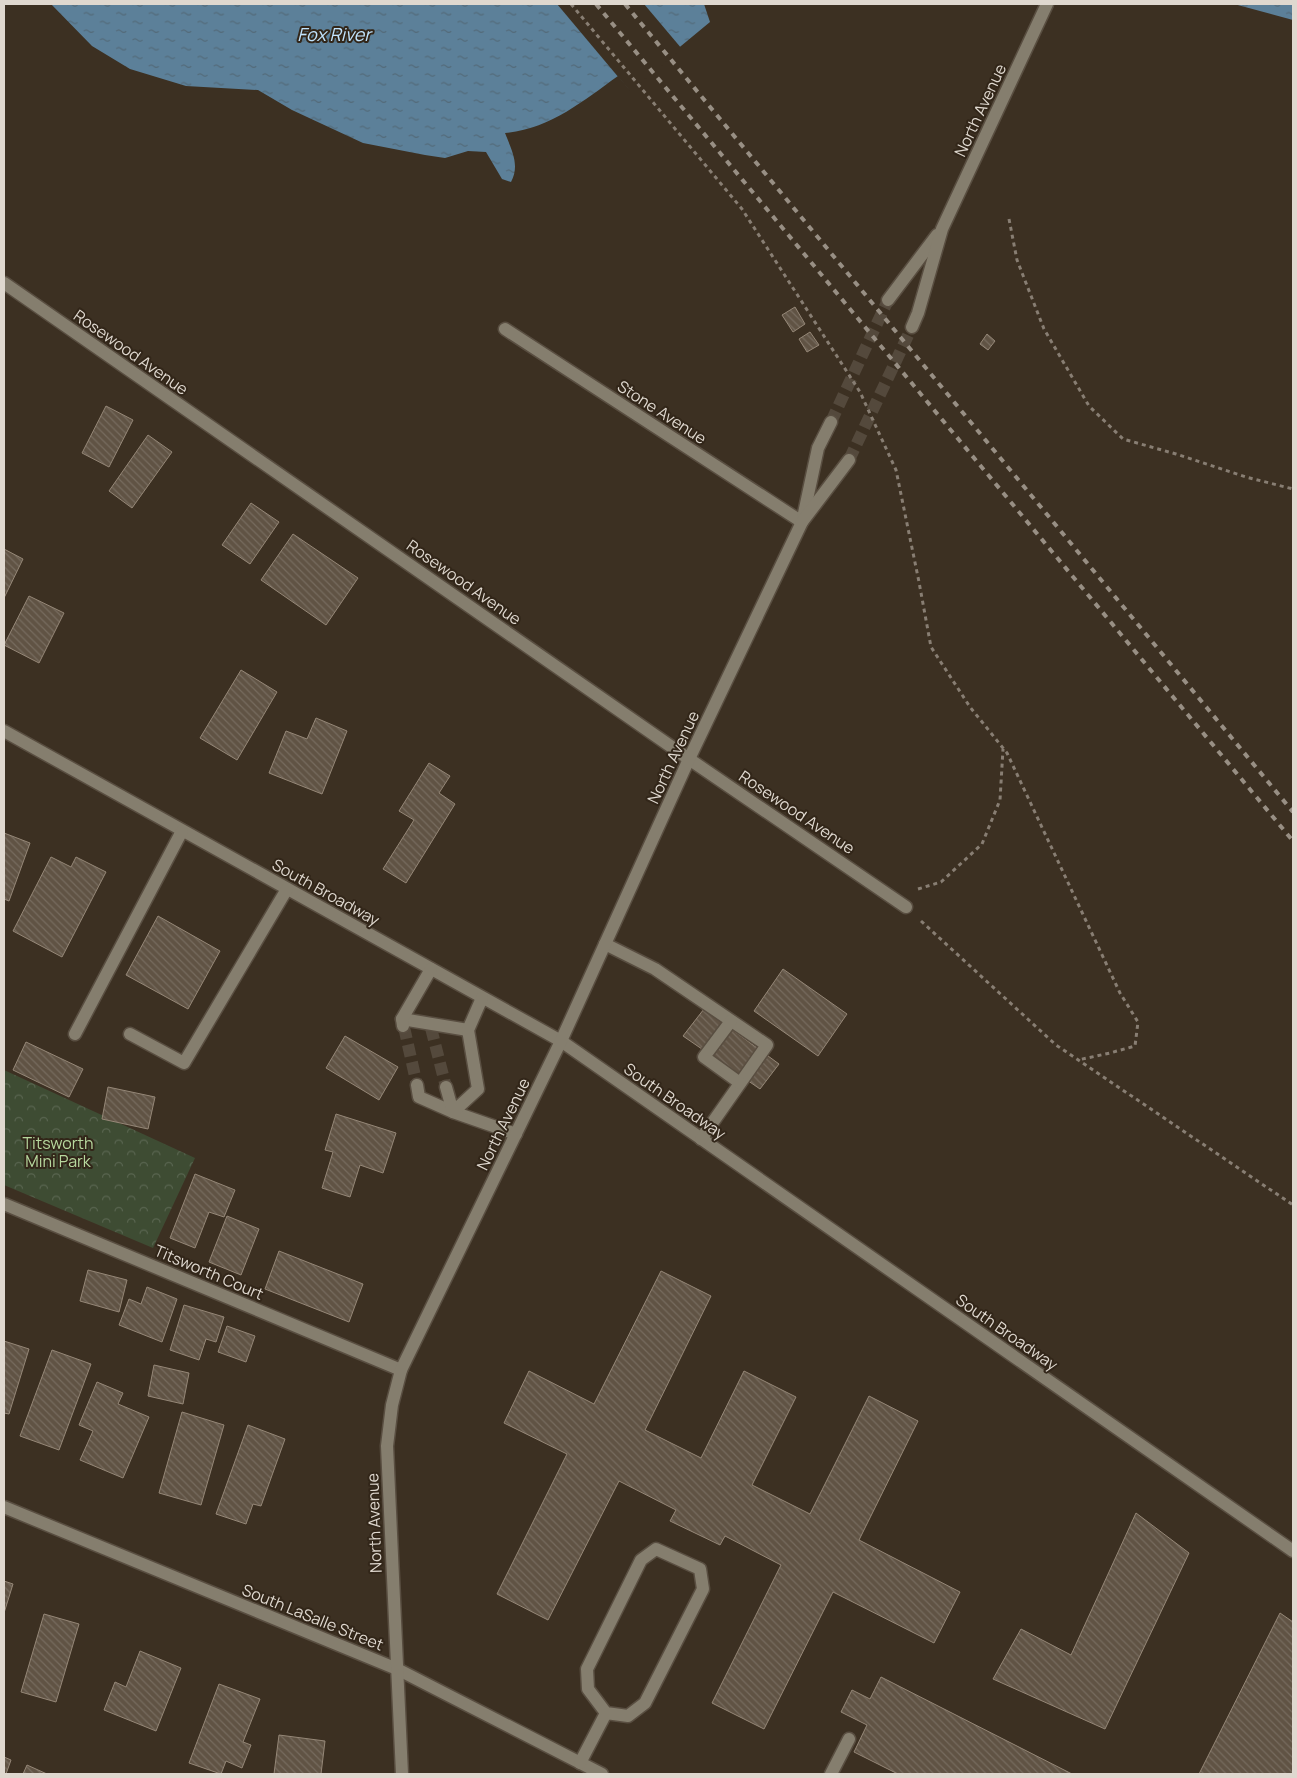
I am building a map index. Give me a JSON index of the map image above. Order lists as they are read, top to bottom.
{
  "streets": {
    "street": [
      "North Avenue",
      "Rosewood Avenue",
      "Stone Avenue",
      "South Broadway",
      "Titsworth Court",
      "South LaSalle Street"
    ]
  },
  "crossings": [
    ["North Avenue", "Rosewood Avenue"],
    ["North Avenue", "Stone Avenue"],
    ["North Avenue", "South Broadway"],
    ["North Avenue", "Titsworth Court"],
    ["North Avenue", "South LaSalle Street"]
  ],
  "water": ["Fox River"],
  "parks": ["Titsworth Mini Park"]
}
